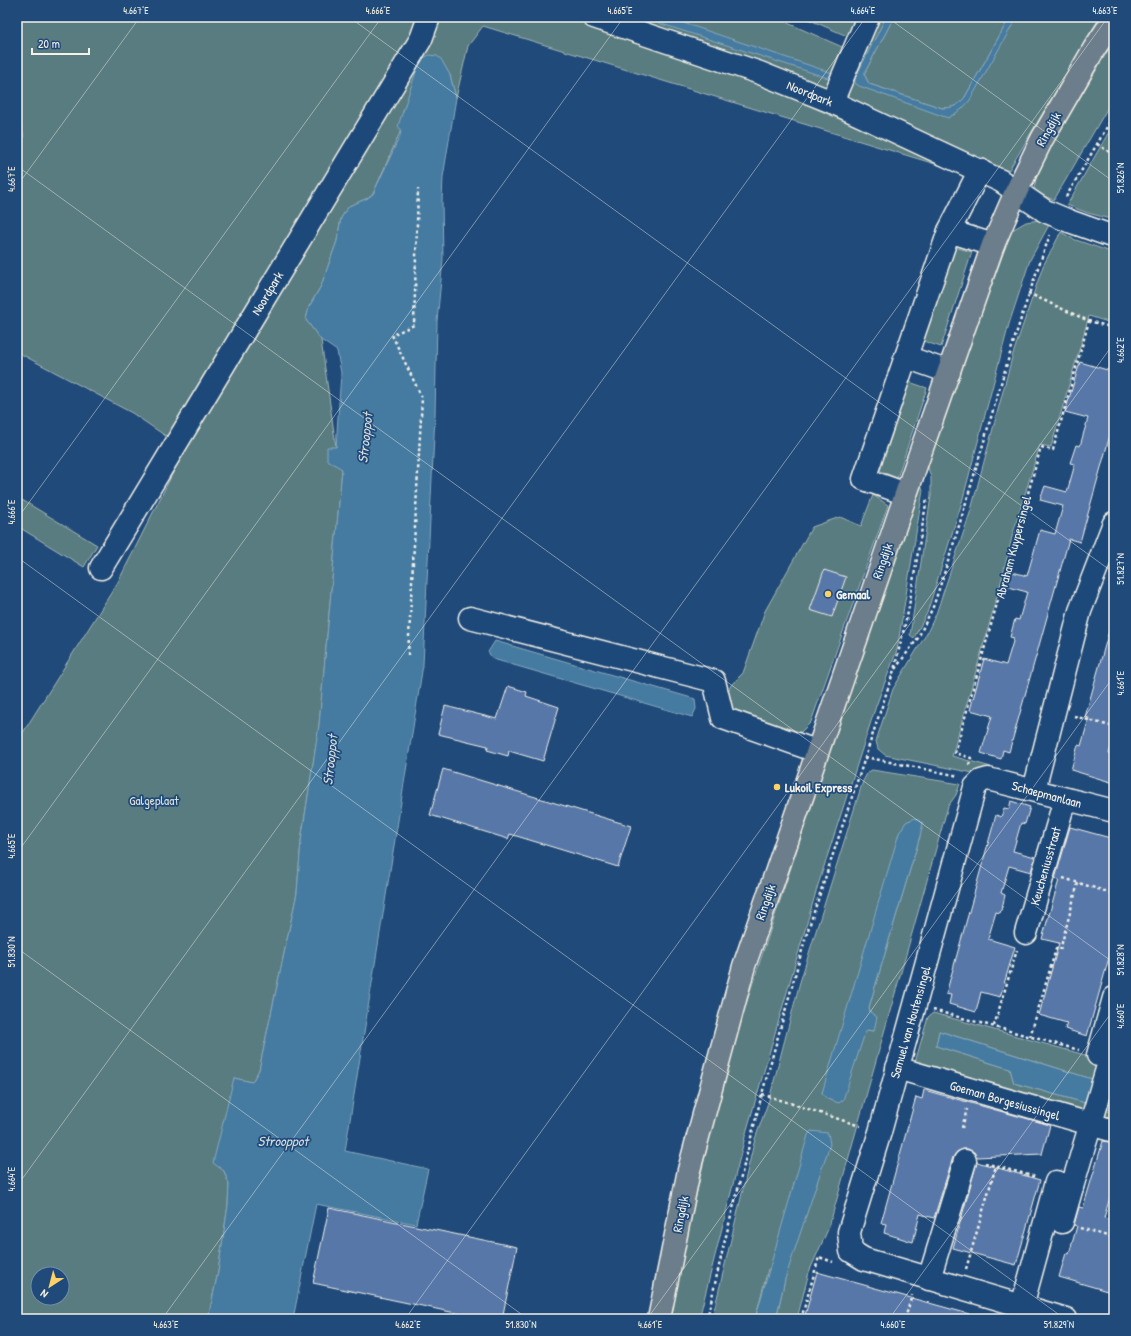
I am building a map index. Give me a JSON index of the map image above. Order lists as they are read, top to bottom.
{
  "streets": {
    "main road": ["Ringdijk"],
    "street": [
      "Noordpark",
      "Schaepmanlaan",
      "Keucheniusstraat",
      "Samuel van Houtensingel",
      "Goeman Borgesiussingel"
    ],
    "path": ["Abraham Kuypersingel"]
  },
  "crossings": [
    ["Noordpark", "Ringdijk"],
    ["Abraham Kuypersingel", "Schaepmanlaan"],
    ["Abraham Kuypersingel", "Samuel van Houtensingel"],
    ["Schaepmanlaan", "Keucheniusstraat"],
    ["Schaepmanlaan", "Samuel van Houtensingel"],
    ["Samuel van Houtensingel", "Goeman Borgesiussingel"]
  ],
  "water": ["Strooppot"],
  "parks": ["Galgeplaat"],
  "places": ["Gemaal", "Lukoil Express"],
  "scale_bar": "20 m",
  "north": "bottom left",
  "coordinates": [
    "4.667°E",
    "4.666°E",
    "4.665°E",
    "4.664°E",
    "4.663°E",
    "51.826°N",
    "4.662°E",
    "51.827°N",
    "4.661°E",
    "51.830°N",
    "51.828°N",
    "4.660°E",
    "51.829°N"
  ]
}
